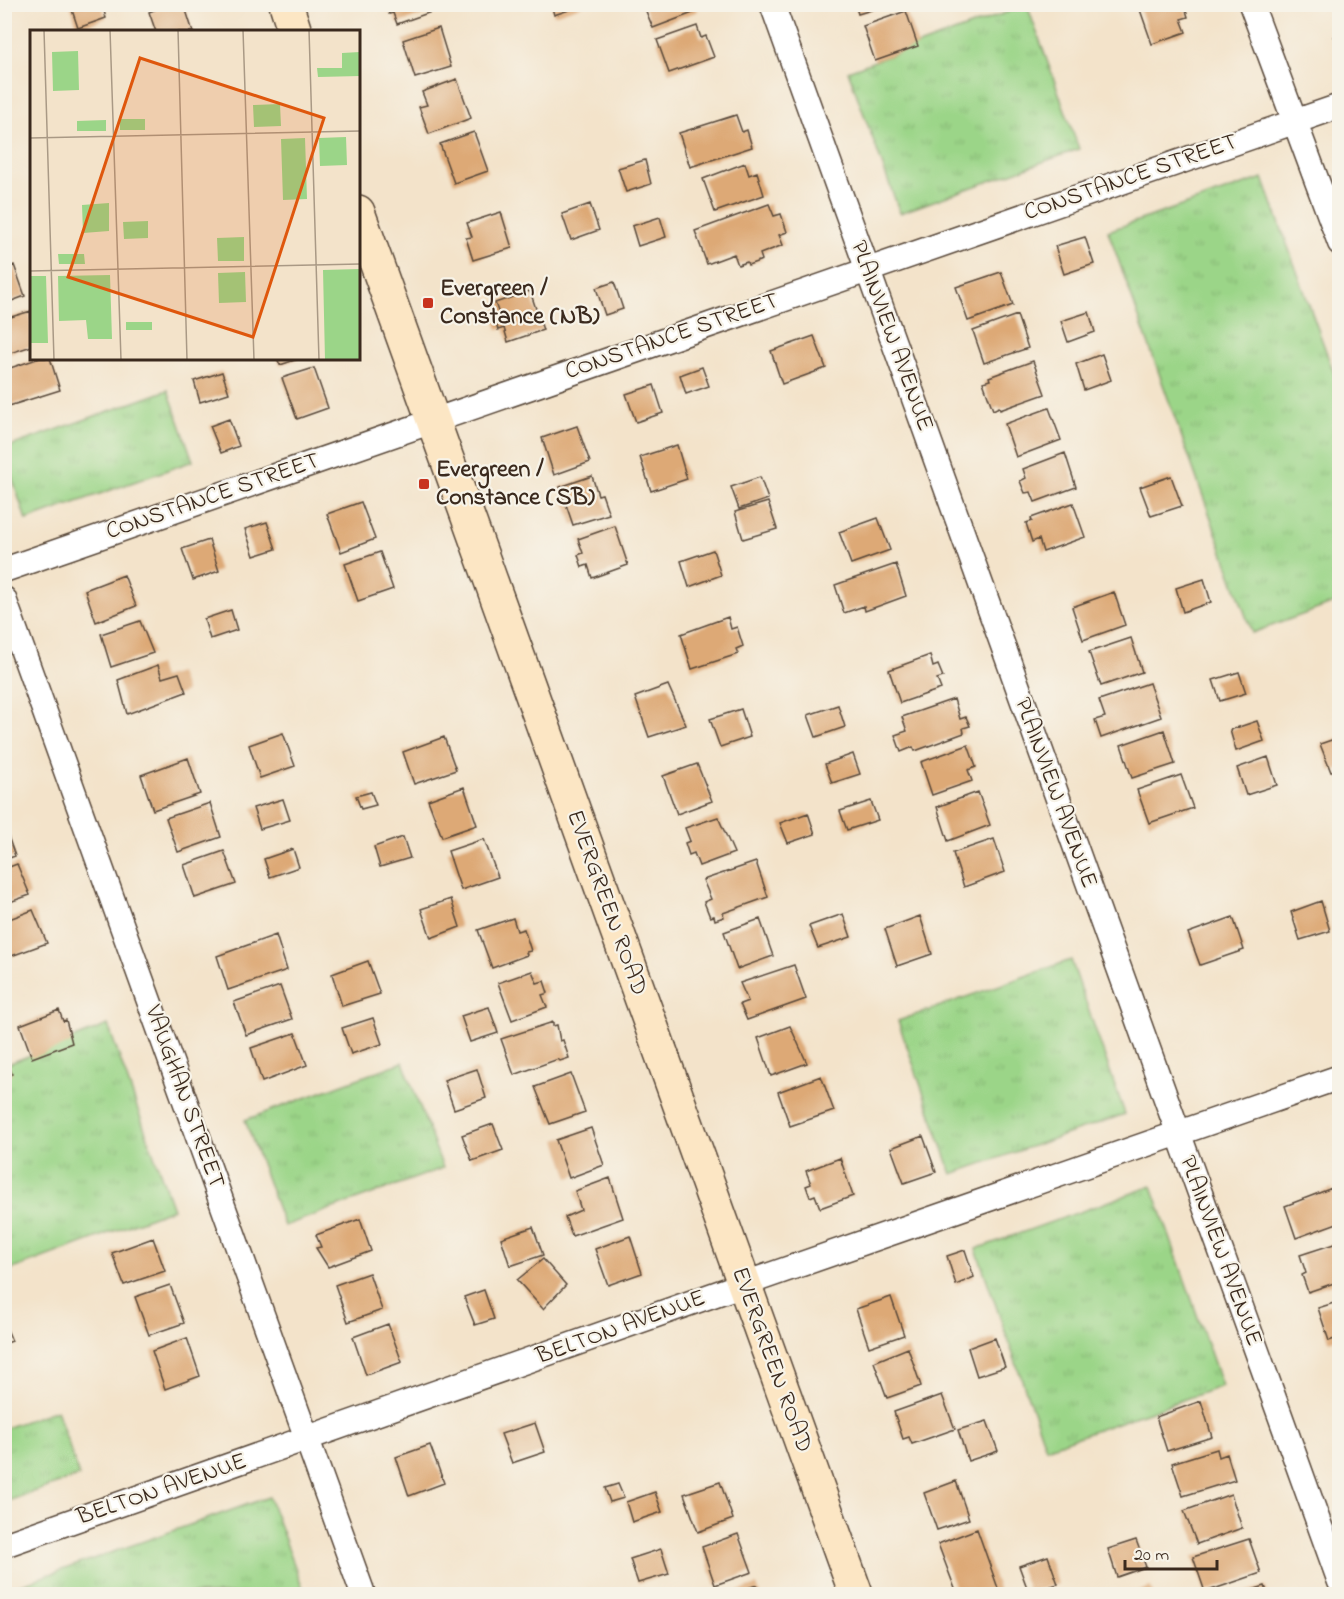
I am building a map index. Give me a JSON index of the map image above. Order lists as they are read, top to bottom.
{
  "streets": {
    "street": [
      "CONSTANCE STREET",
      "PLAINVIEW AVENUE",
      "EVERGREEN ROAD",
      "VAUGHAN STREET",
      "BELTON AVENUE"
    ]
  },
  "crossings": [
    ["CONSTANCE STREET", "PLAINVIEW AVENUE"],
    ["CONSTANCE STREET", "EVERGREEN ROAD"],
    ["PLAINVIEW AVENUE", "BELTON AVENUE"],
    ["EVERGREEN ROAD", "BELTON AVENUE"],
    ["VAUGHAN STREET", "BELTON AVENUE"]
  ],
  "places": {
    "transit": ["Evergreen / Constance (NB)", "Evergreen / Constance (SB)"]
  },
  "scale_bar": "20 m"
}
